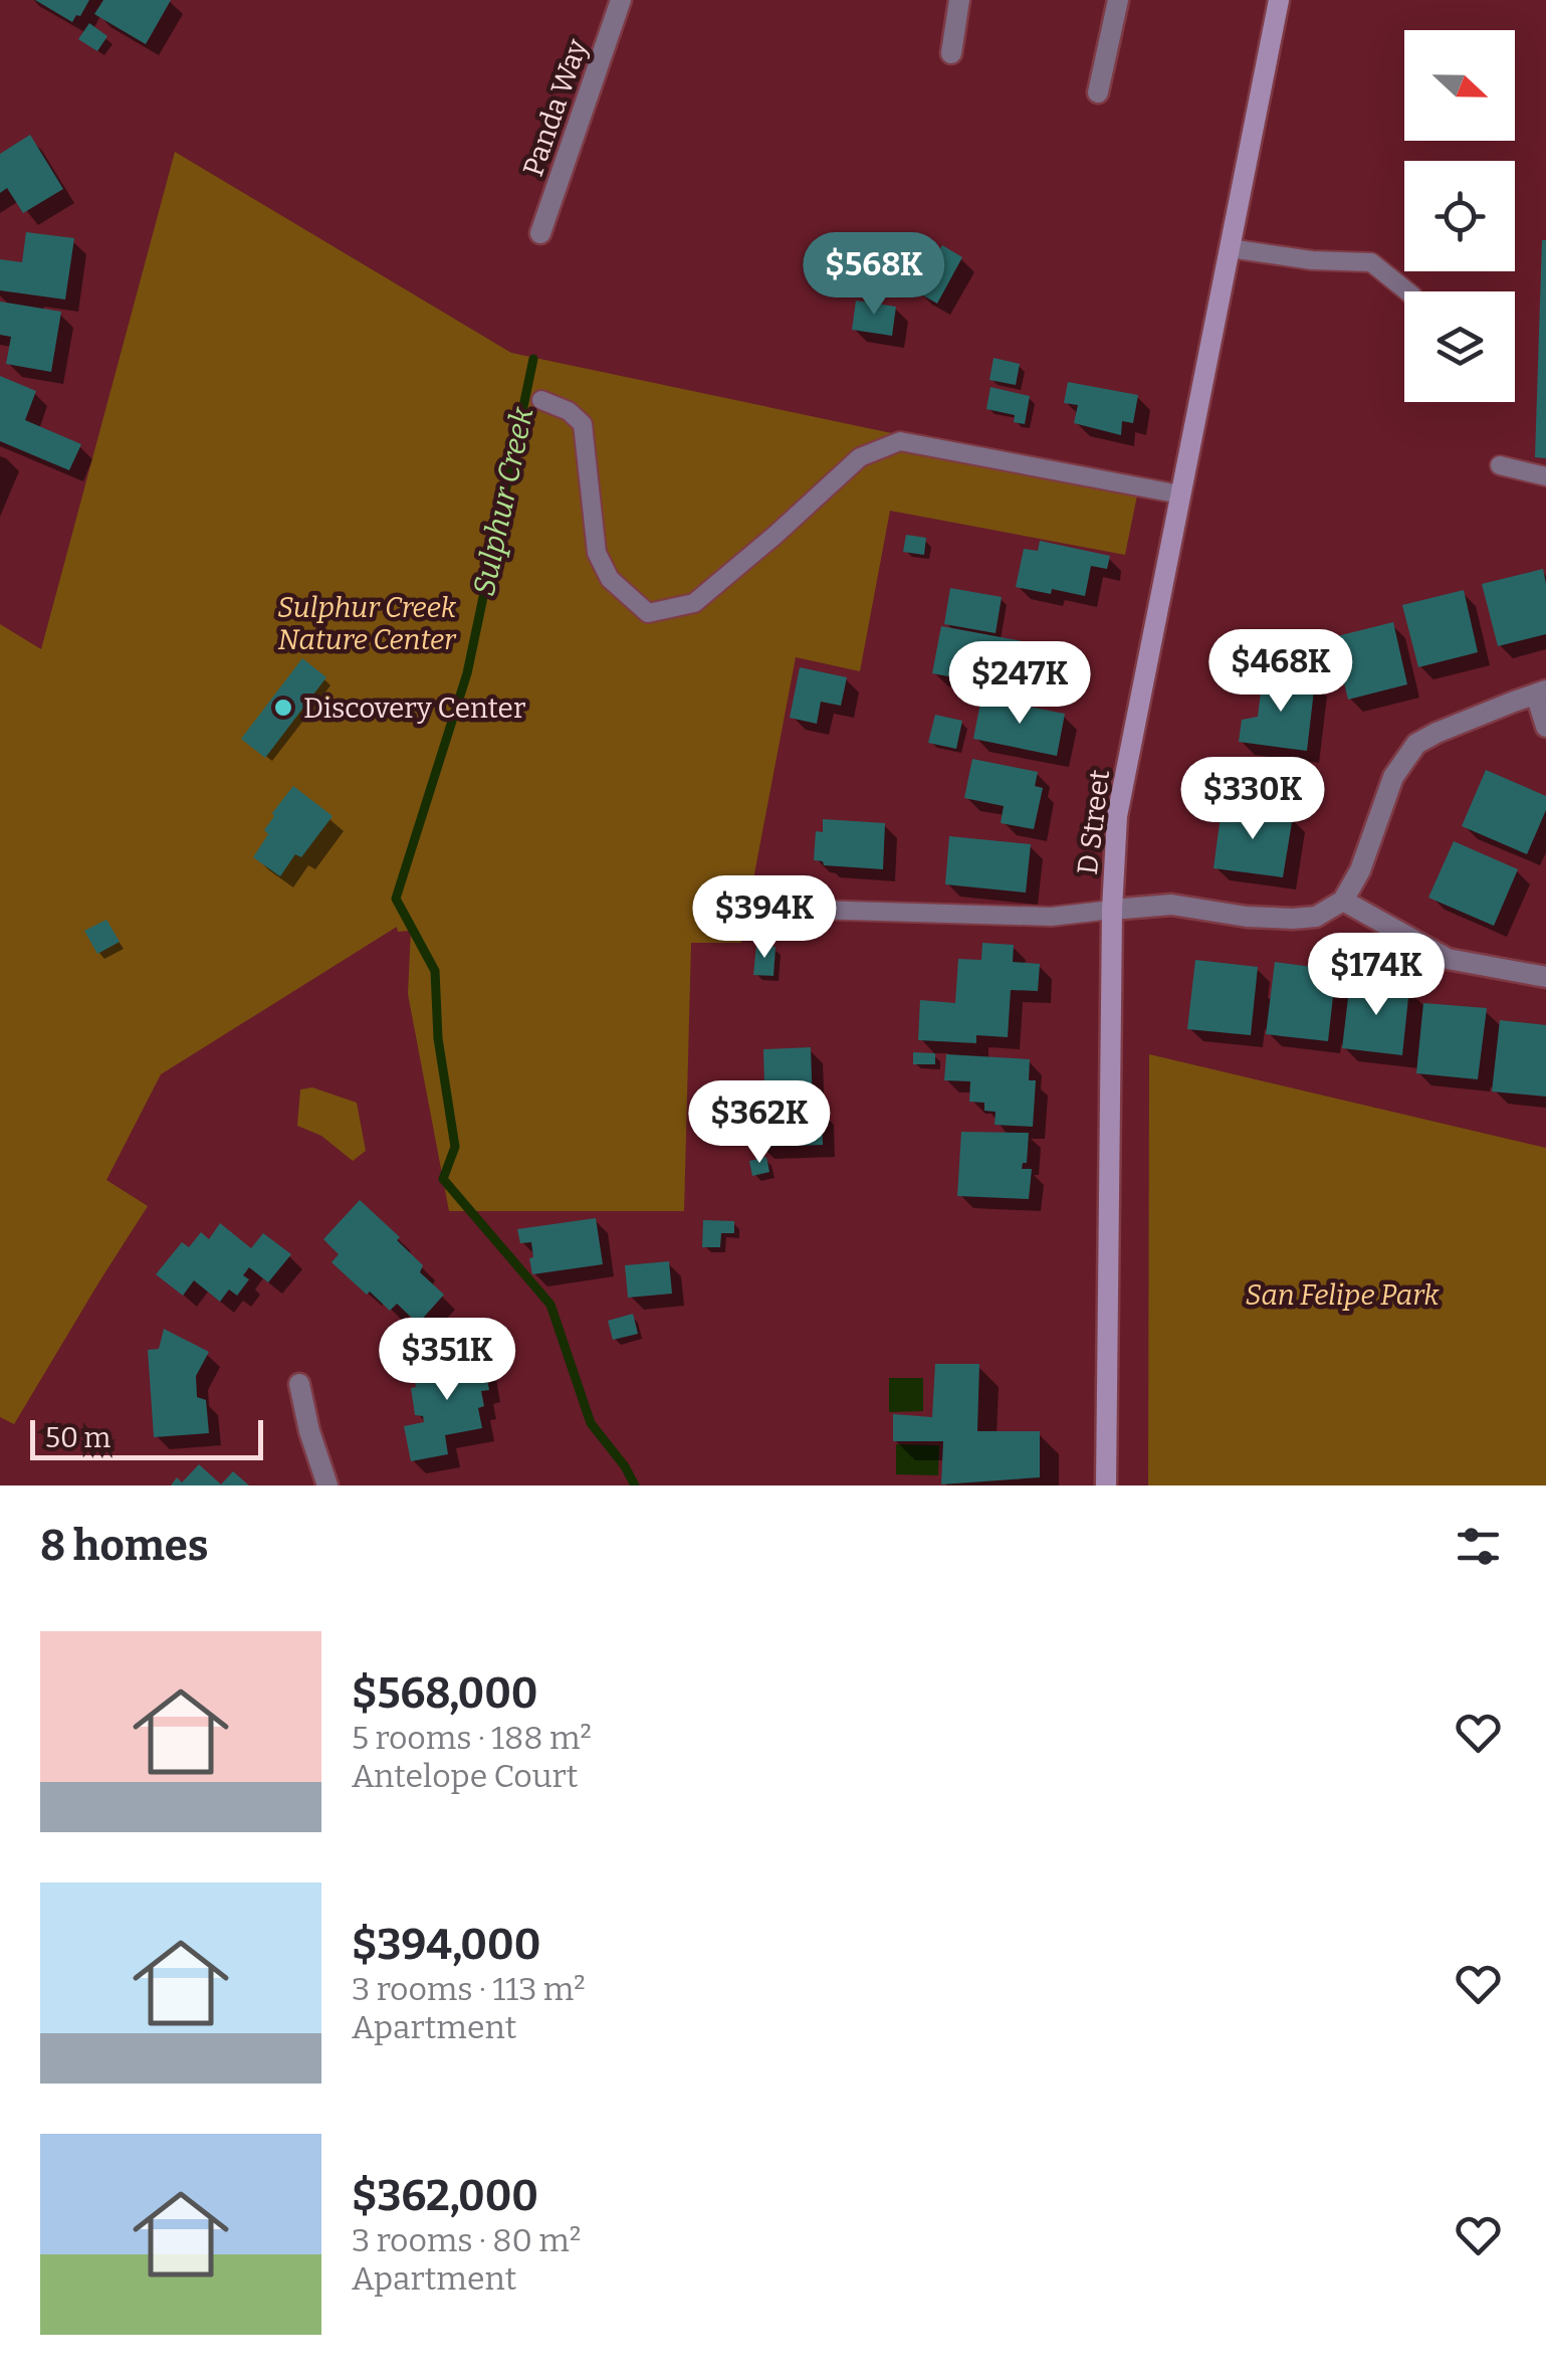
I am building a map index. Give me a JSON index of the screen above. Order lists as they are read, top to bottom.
{
  "streets": {
    "main road": ["D Street"],
    "street": ["Panda Way"]
  },
  "water": ["Sulphur Creek"],
  "parks": ["Sulphur Creek Nature Center", "San Felipe Park"],
  "places": ["Discovery Center"],
  "scale_bar": "50 m",
  "north": "right",
  "page": {
    "price": [
      "$568K",
      "$468K",
      "$247K",
      "$330K",
      "$394K",
      "$174K",
      "$362K",
      "$351K"
    ],
    "scale": "50 m",
    "heading": "8 homes",
    "list": [
      {
        "name": "$568,000",
        "note": "5 rooms · 188 m² · Antelope Court"
      },
      {
        "name": "$394,000",
        "note": "3 rooms · 113 m² · Apartment"
      },
      {
        "name": "$362,000",
        "note": "3 rooms · 80 m² · Apartment"
      }
    ]
  }
}
